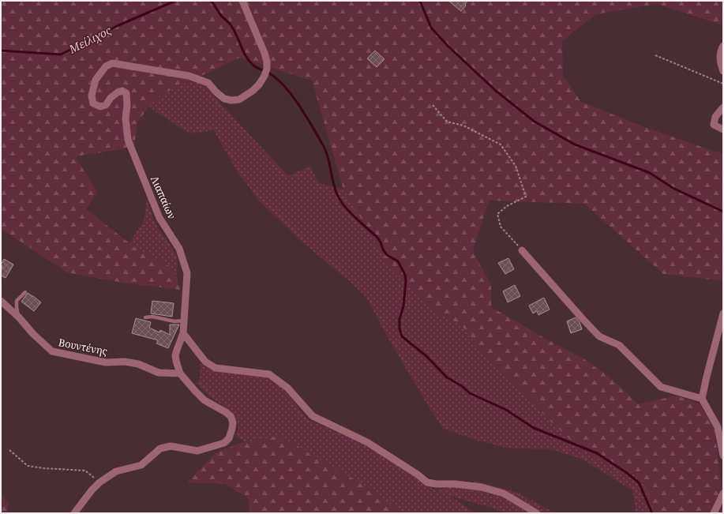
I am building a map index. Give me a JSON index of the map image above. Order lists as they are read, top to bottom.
{
  "streets": {
    "street": ["Λιαπαίων", "Βουντένης"]
  },
  "crossings": [
    ["Λιαπαίων", "Βουντένης"]
  ],
  "water": ["Μείλιχος"]
}
